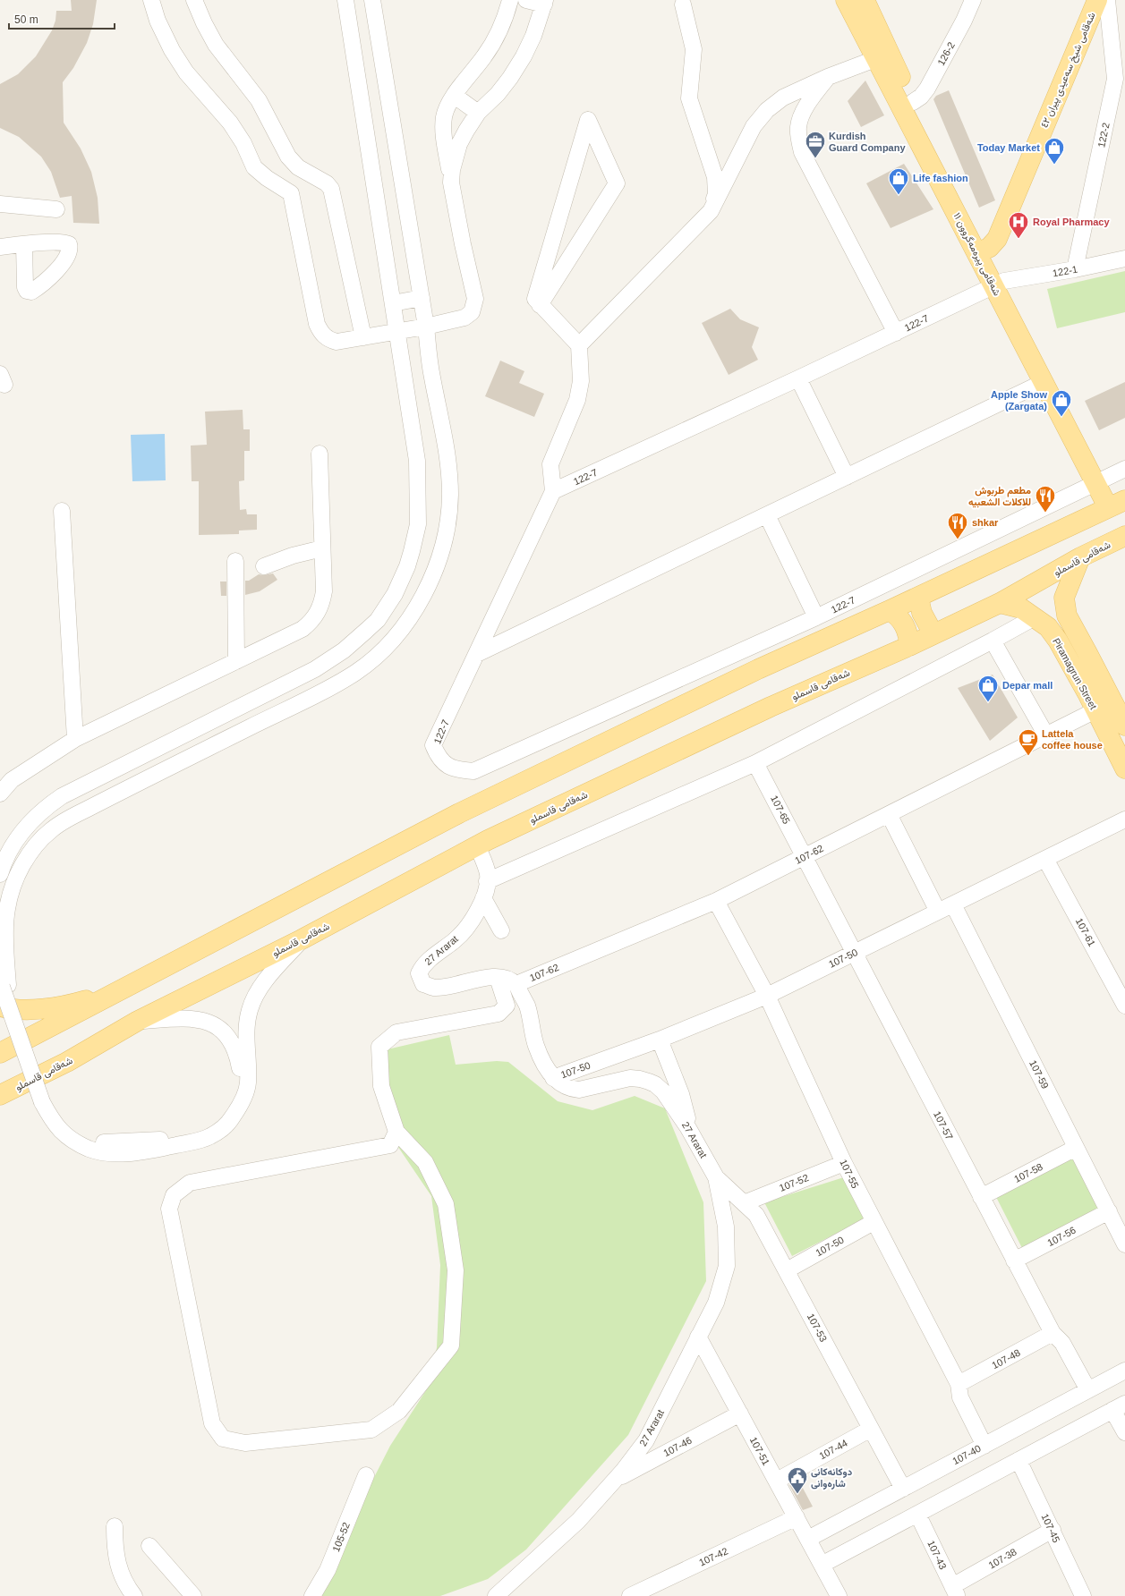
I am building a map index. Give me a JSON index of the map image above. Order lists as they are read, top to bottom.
{
  "streets": {
    "main road": [
      "شەقامی شیخ سەعیدی پیران ٤٢",
      "شەقامی پیرەمەگروون ١١",
      "شەقامی قاسملو",
      "Piramagrun Street"
    ],
    "street": [
      "126-2",
      "122-2",
      "122-1",
      "122-7",
      "107-65",
      "107-62",
      "107-61",
      "27 Ararat",
      "107-50",
      "107-59",
      "107-57",
      "107-58",
      "107-55",
      "107-52",
      "107-56",
      "107-53",
      "107-48",
      "107-46",
      "107-44",
      "107-51",
      "107-40",
      "107-45",
      "105-52",
      "107-43",
      "107-42",
      "107-38"
    ]
  },
  "crossings": [
    ["126-2", "شەقامی پیرەمەگروون ١١"],
    ["شەقامی شیخ سەعیدی پیران ٤٢", "شەقامی پیرەمەگروون ١١"],
    ["122-2", "122-1"],
    ["شەقامی پیرەمەگروون ١١", "122-1"],
    ["شەقامی پیرەمەگروون ١١", "122-7"],
    ["122-1", "122-7"],
    ["شەقامی قاسملو", "Piramagrun Street"],
    ["شەقامی قاسملو", "27 Ararat"],
    ["Piramagrun Street", "107-62"],
    ["107-65", "107-62"],
    ["107-65", "107-57"],
    ["107-62", "27 Ararat"],
    ["107-62", "107-57"],
    ["107-62", "107-55"],
    ["107-61", "107-50"],
    ["27 Ararat", "107-50"],
    ["27 Ararat", "107-53"],
    ["27 Ararat", "107-46"],
    ["27 Ararat", "107-51"],
    ["107-50", "107-59"],
    ["107-50", "107-57"],
    ["107-50", "107-55"],
    ["107-50", "107-53"],
    ["107-59", "107-58"],
    ["107-59", "107-56"],
    ["107-57", "107-58"],
    ["107-57", "107-56"],
    ["107-57", "107-48"],
    ["107-57", "107-40"],
    ["107-55", "107-52"],
    ["107-55", "107-48"],
    ["107-55", "107-40"],
    ["107-52", "107-53"],
    ["107-53", "107-44"],
    ["107-53", "107-40"],
    ["107-46", "107-51"],
    ["107-44", "107-51"],
    ["107-51", "107-40"],
    ["107-51", "107-42"],
    ["107-45", "107-38"],
    ["107-43", "107-38"]
  ],
  "places": {
    "office": ["Kurdish Guard Company"],
    "shop": [
      "Today Market",
      "Life fashion",
      "Apple Show (Zargata)",
      "Depar mall"
    ],
    "hospital": ["Royal Pharmacy"],
    "restaurant": ["مطعم طربوش للاكلات الشعبيه", "shkar"],
    "cafe": ["Lattela coffee house"],
    "public building": ["دوکانەکانی شارەوانی"]
  },
  "scale_bar": "50 m"
}
